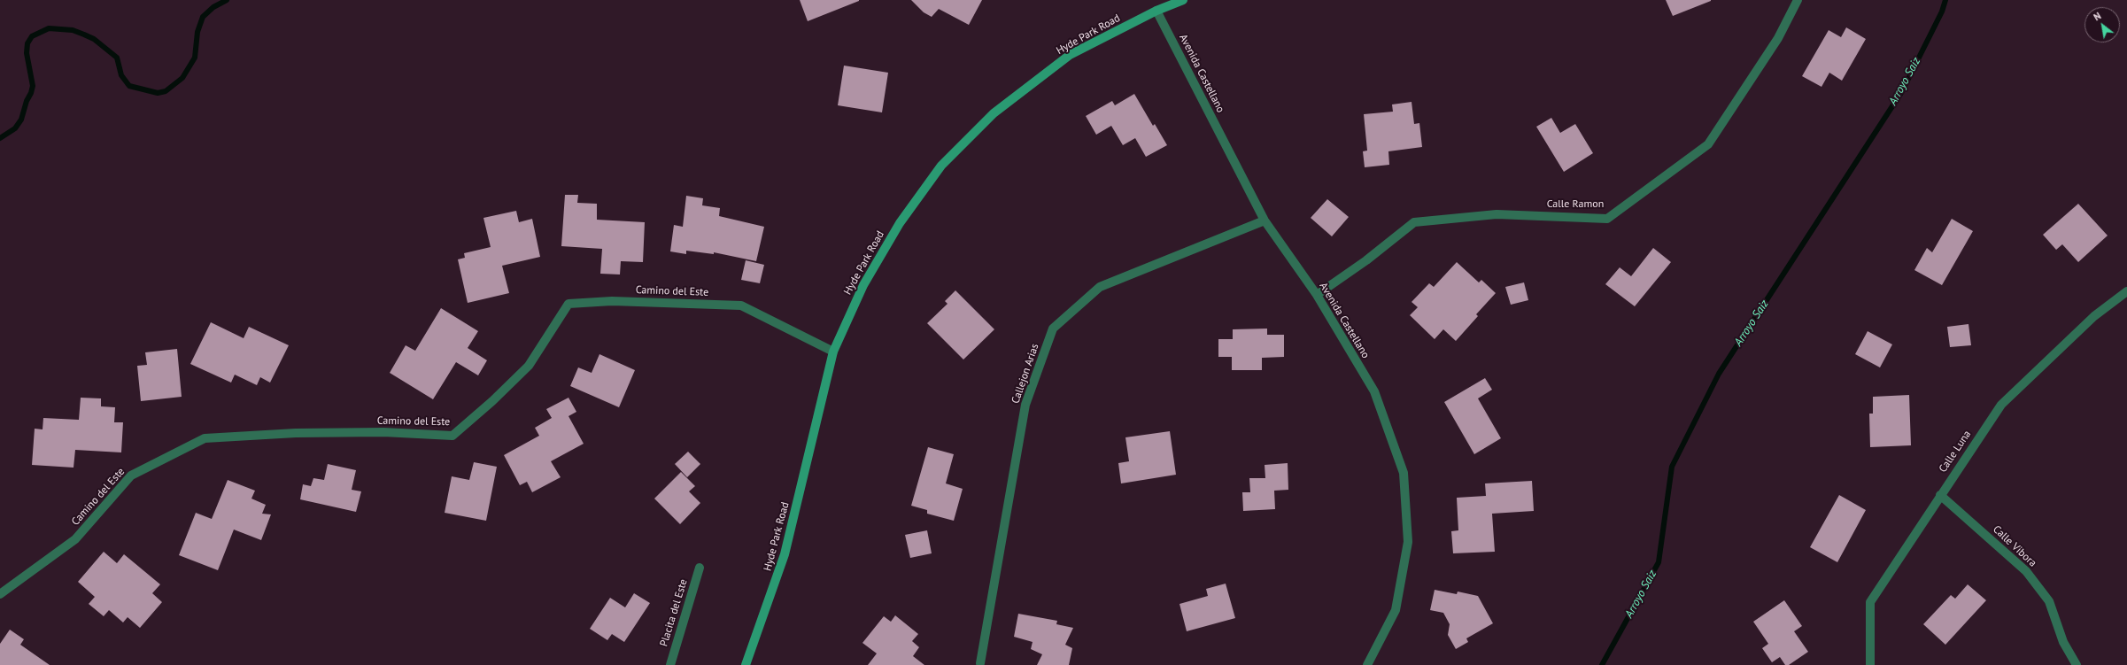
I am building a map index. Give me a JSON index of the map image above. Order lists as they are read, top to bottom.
{
  "streets": {
    "main road": ["Hyde Park Road"],
    "street": [
      "Avenida Castellano",
      "Calle Ramon",
      "Camino del Este",
      "Callejon Arias",
      "Calle Luna",
      "Calle Vibora",
      "Placita del Este"
    ]
  },
  "crossings": [
    ["Hyde Park Road", "Avenida Castellano"],
    ["Hyde Park Road", "Camino del Este"],
    ["Avenida Castellano", "Calle Ramon"],
    ["Avenida Castellano", "Callejon Arias"],
    ["Calle Luna", "Calle Vibora"]
  ],
  "water": ["Arroyo Saiz"],
  "north": "top left"
}
